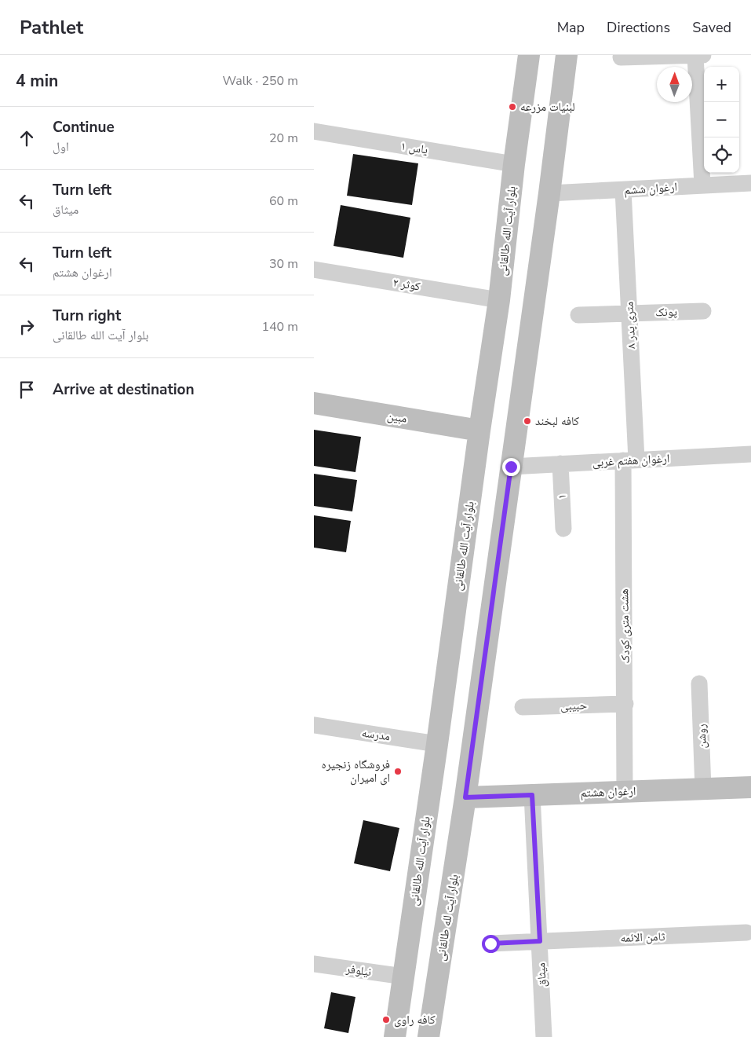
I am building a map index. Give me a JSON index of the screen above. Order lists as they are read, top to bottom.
{
  "streets": {
    "street": [
      "یاس ۱",
      "ارغوان ششم",
      "بلوار آیت الله طالقانی",
      "کوثر ۲",
      "پونک",
      "۸ متری پدر",
      "مبین",
      "ارغوان هفتم غربی",
      "۱",
      "هشت متری کودک",
      "حبیبی",
      "مدرسه",
      "روشن",
      "ارغوان هشتم",
      "بلوار آیت لله طالقانی",
      "ثامن الائمه",
      "نیلوفر",
      "میثاق"
    ]
  },
  "crossings": [
    ["یاس ۱", "بلوار آیت الله طالقانی"],
    ["ارغوان ششم", "۸ متری پدر"],
    ["بلوار آیت الله طالقانی", "کوثر ۲"],
    ["بلوار آیت الله طالقانی", "مبین"],
    ["بلوار آیت الله طالقانی", "مدرسه"],
    ["بلوار آیت الله طالقانی", "نیلوفر"],
    ["پونک", "۸ متری پدر"],
    ["۸ متری پدر", "ارغوان هفتم غربی"],
    ["۸ متری پدر", "هشت متری کودک"],
    ["ارغوان هفتم غربی", "۱"],
    ["ارغوان هفتم غربی", "هشت متری کودک"],
    ["هشت متری کودک", "حبیبی"],
    ["هشت متری کودک", "ارغوان هشتم"],
    ["روشن", "ارغوان هشتم"],
    ["ارغوان هشتم", "بلوار آیت لله طالقانی"],
    ["ارغوان هشتم", "میثاق"],
    ["ثامن الائمه", "میثاق"]
  ],
  "places": [
    "لبنیات مزرعه",
    "کافه لبخند",
    "فروشگاه زنجیره ای امیران",
    "کافه راوی"
  ],
  "north": "top",
  "page": {
    "header": "Pathlet",
    "nav": ["Map", "Directions", "Saved"],
    "heading": ["4 min", "Walk · 250 m"],
    "map_buttons": ["+", "−"],
    "list": [
      ["Continue", "اول", "20 m"],
      ["Turn left", "میثاق", "60 m"],
      ["Turn left", "ارغوان هشتم", "30 m"],
      ["Turn right", "بلوار آیت الله طالقانی", "140 m"],
      "Arrive at destination"
    ]
  }
}
